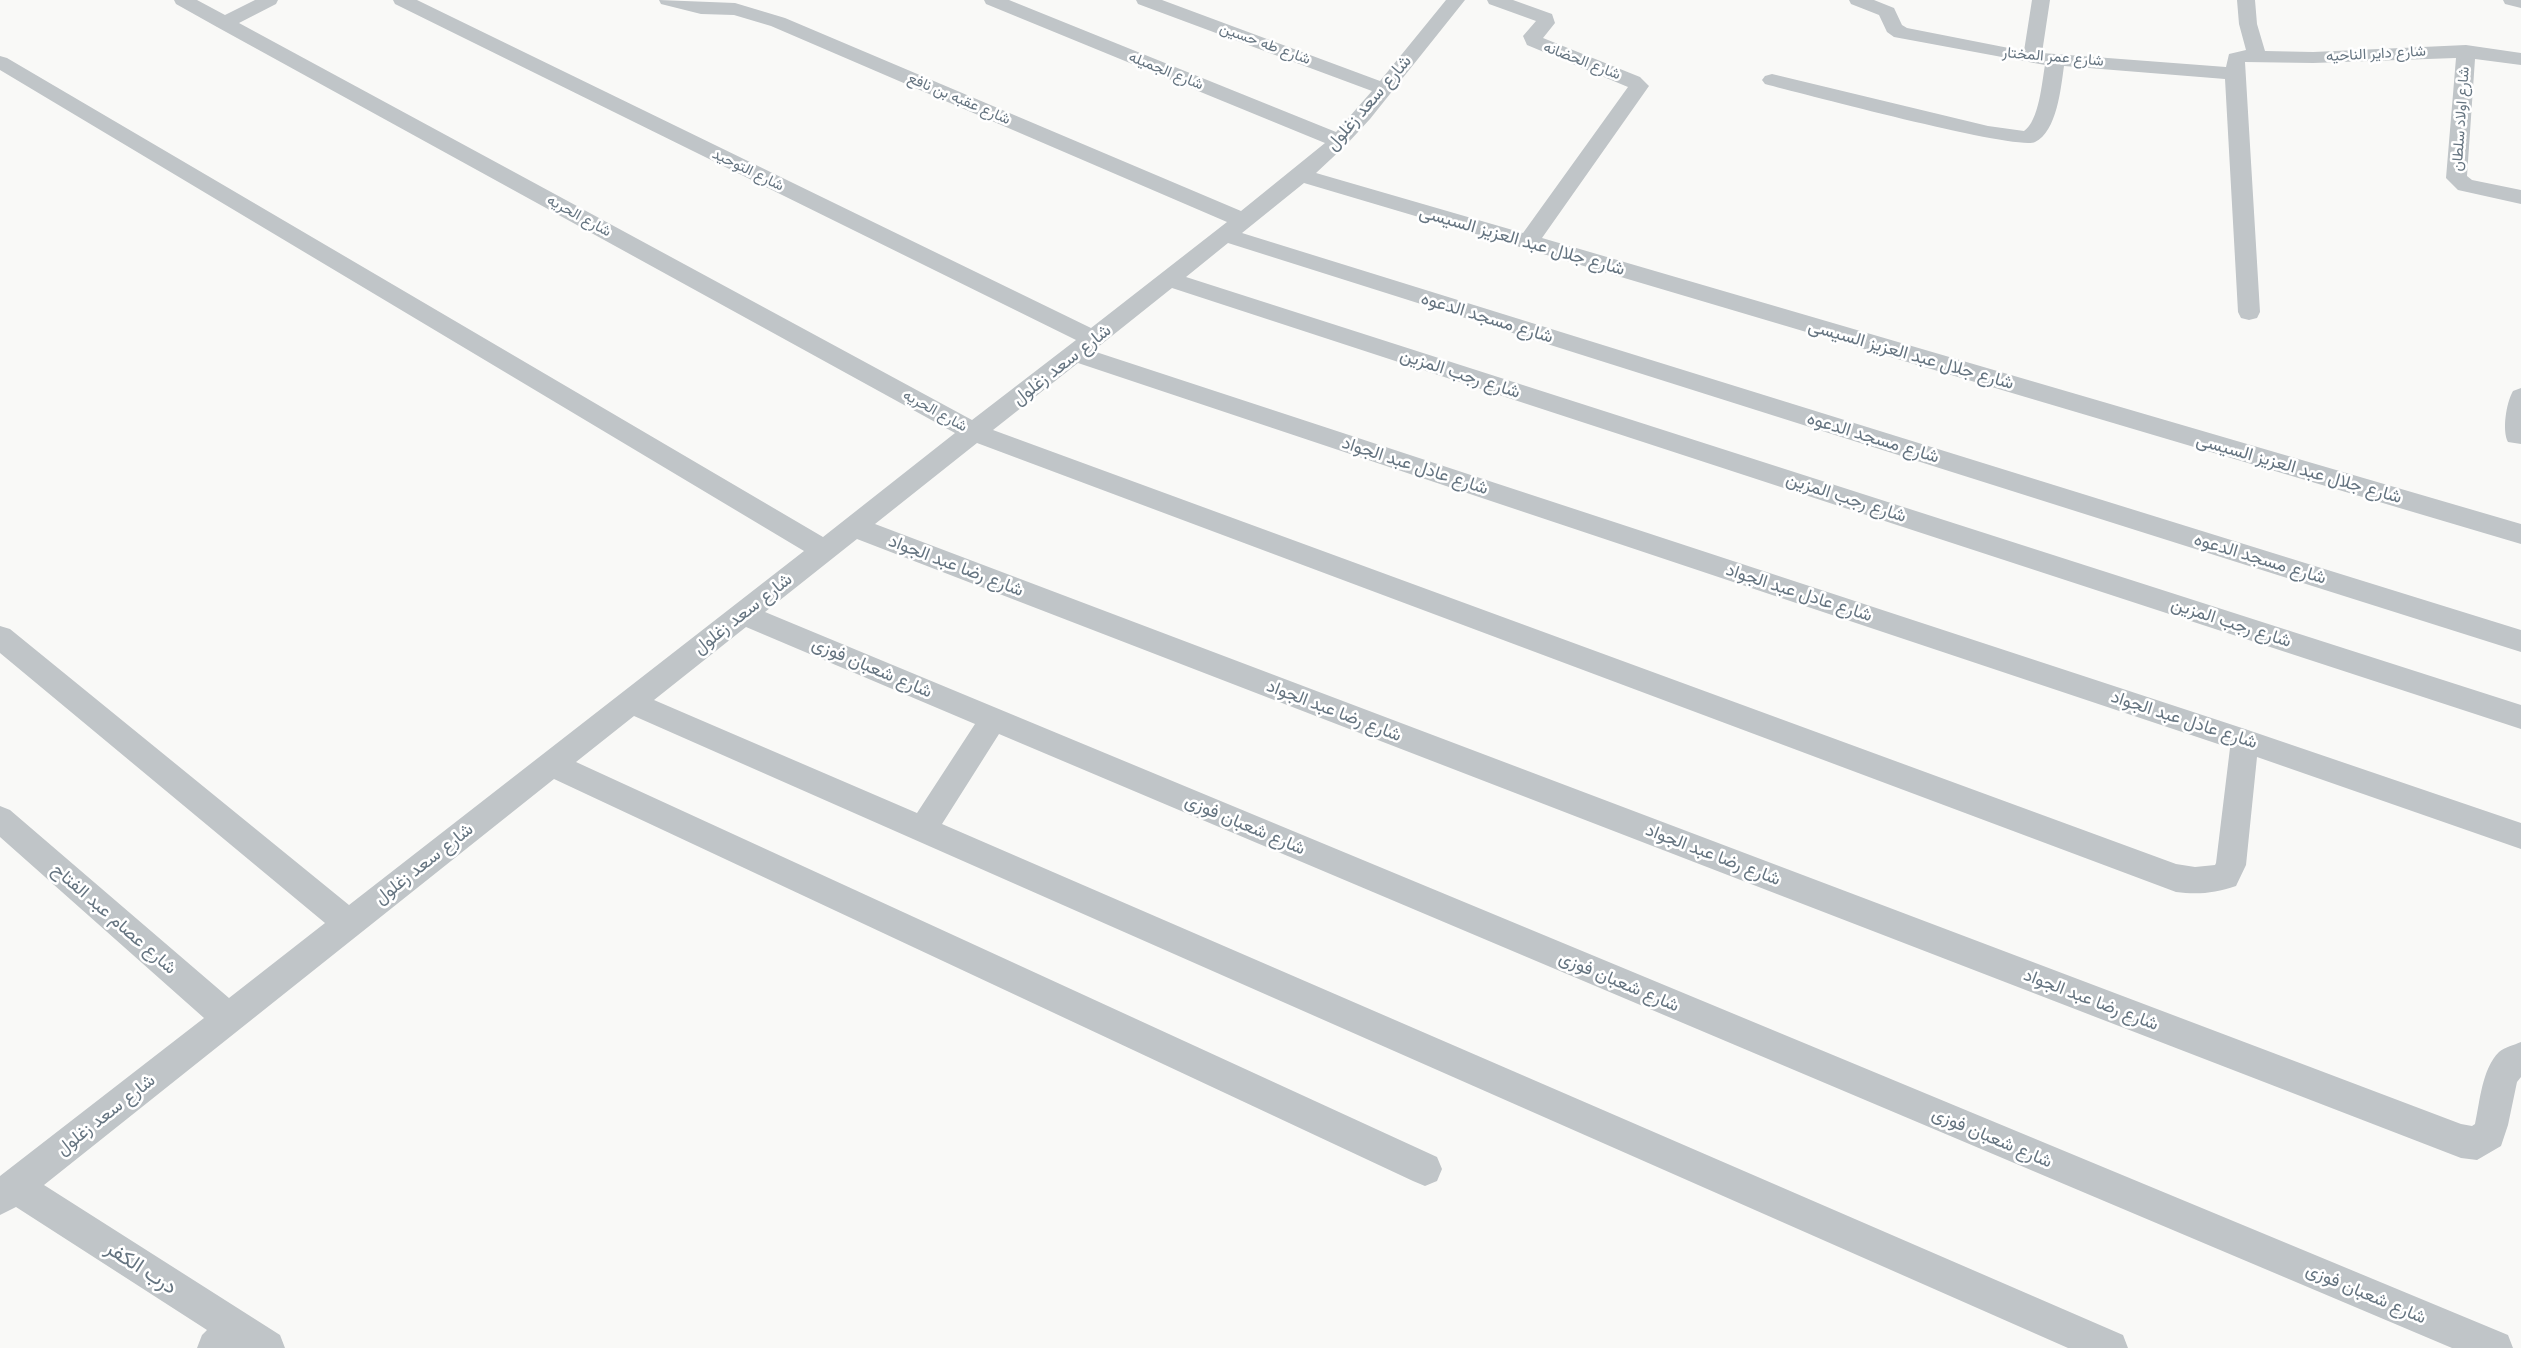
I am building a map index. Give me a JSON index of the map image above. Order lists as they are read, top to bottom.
{
  "streets": {
    "street": [
      "شارع طه حسين",
      "شارع داير الناحيه",
      "شارع عمر المختار",
      "شارع الحضانه",
      "شارع الجميله",
      "شارع عقبه بن نافع",
      "شارع سعد زغلول",
      "شارع اولاد سلطان",
      "شارع التوحيد",
      "شارع الحريه",
      "شارع جلال عبد العزيز السيسى",
      "شارع مسجد الدعوه",
      "شارع رجب المزين",
      "شارع عادل عبد الجواد",
      "شارع رضا عبد الجواد",
      "شارع شعبان فوزى",
      "شارع عصام عبد الفتاح",
      "درب الكفر"
    ]
  },
  "crossings": [
    ["شارع طه حسين", "شارع سعد زغلول"],
    ["شارع داير الناحيه", "شارع عمر المختار"],
    ["شارع داير الناحيه", "شارع اولاد سلطان"],
    ["شارع الحضانه", "شارع جلال عبد العزيز السيسى"],
    ["شارع الجميله", "شارع سعد زغلول"],
    ["شارع عقبه بن نافع", "شارع سعد زغلول"],
    ["شارع عقبه بن نافع", "شارع مسجد الدعوه"],
    ["شارع سعد زغلول", "شارع التوحيد"],
    ["شارع سعد زغلول", "شارع الحريه"],
    ["شارع سعد زغلول", "شارع جلال عبد العزيز السيسى"],
    ["شارع سعد زغلول", "شارع مسجد الدعوه"],
    ["شارع سعد زغلول", "شارع رجب المزين"],
    ["شارع سعد زغلول", "شارع عادل عبد الجواد"],
    ["شارع سعد زغلول", "شارع رضا عبد الجواد"],
    ["شارع سعد زغلول", "شارع شعبان فوزى"],
    ["شارع سعد زغلول", "شارع عصام عبد الفتاح"],
    ["شارع سعد زغلول", "درب الكفر"],
    ["شارع التوحيد", "شارع عادل عبد الجواد"]
  ]
}
